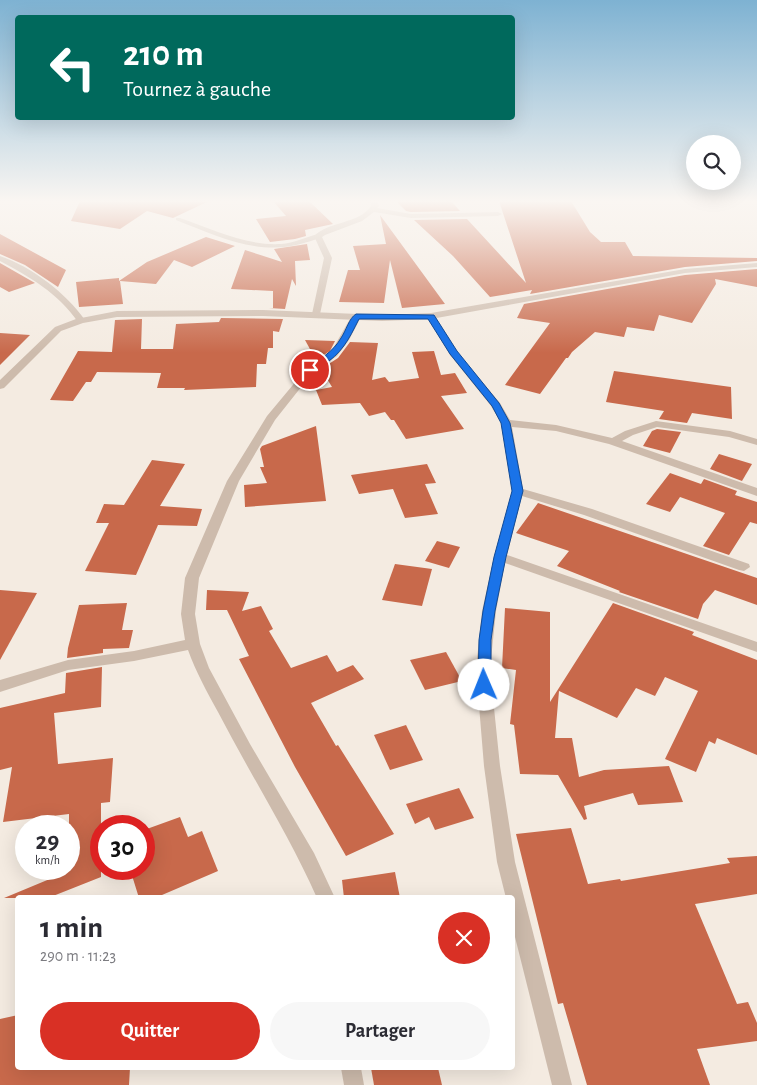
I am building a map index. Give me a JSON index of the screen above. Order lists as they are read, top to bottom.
{
  "page": {
    "turn": ["210 m", "Tournez à gauche"],
    "speed": "29 km/h",
    "limit": "30",
    "heading": ["1 min", "290 m · 11:23"],
    "buttons": ["Quitter", "Partager"]
  }
}
